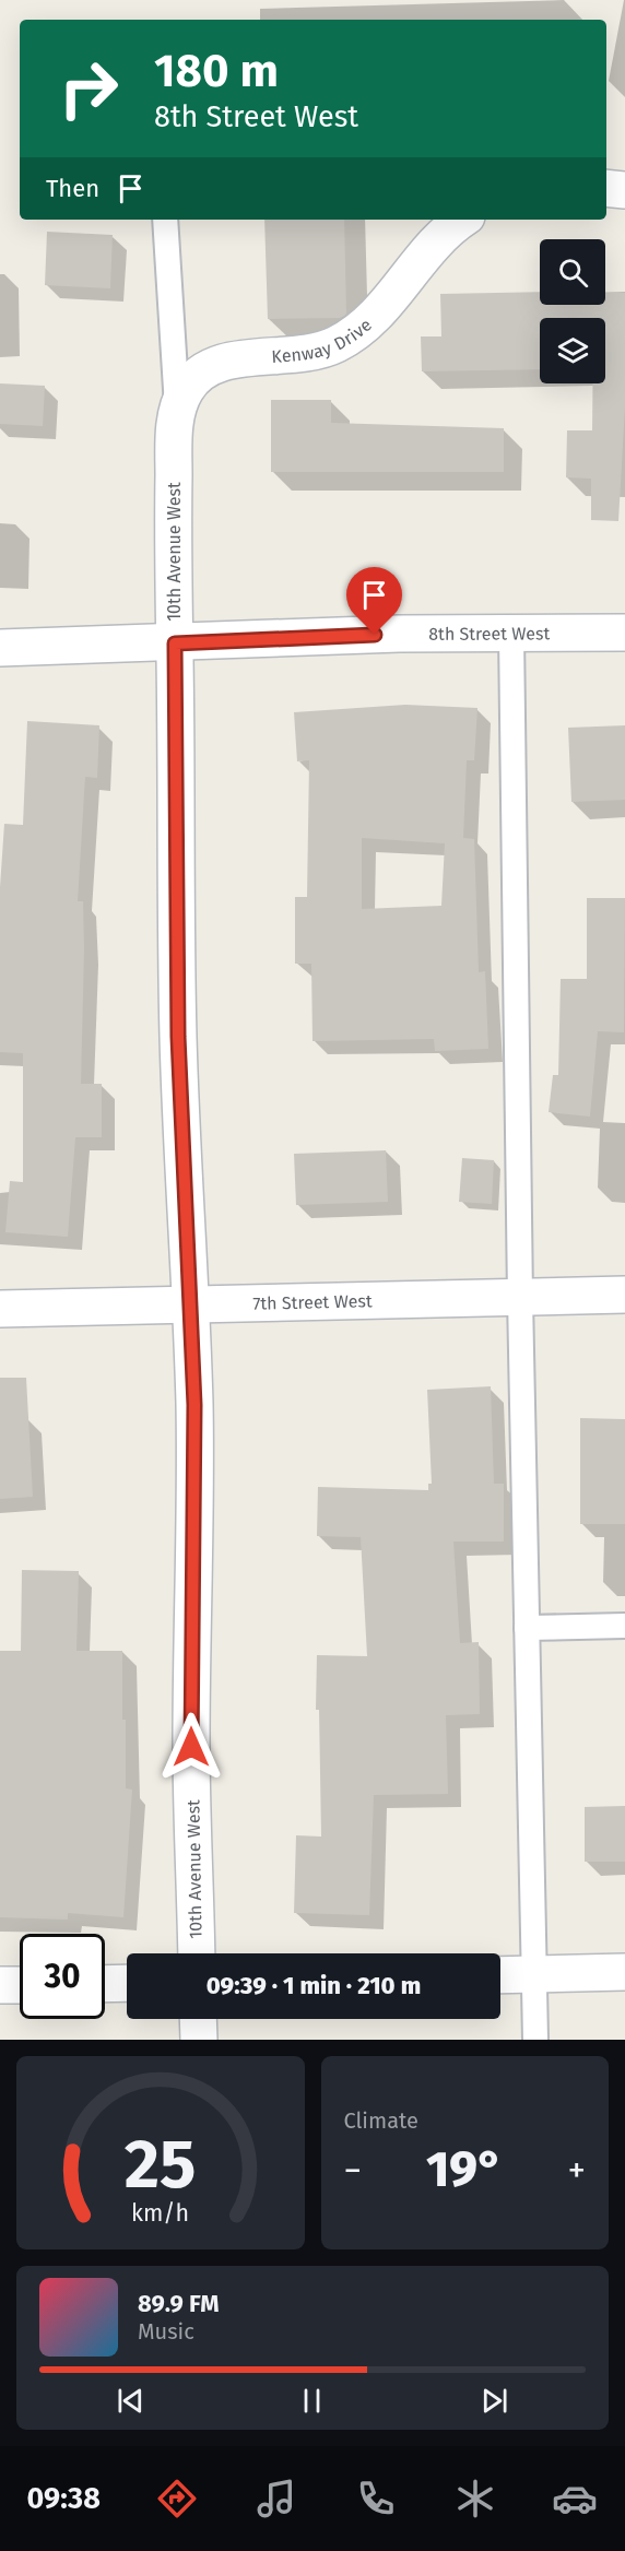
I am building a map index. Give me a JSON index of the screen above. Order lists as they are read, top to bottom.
{
  "streets": {
    "street": [
      "Kenway Drive",
      "10th Avenue West",
      "8th Street West",
      "7th Street West"
    ]
  },
  "crossings": [
    ["Kenway Drive", "10th Avenue West"],
    ["10th Avenue West", "8th Street West"],
    ["10th Avenue West", "7th Street West"]
  ],
  "page": {
    "turn": ["180 m", "8th Street West"],
    "then": "Then",
    "limit": "30",
    "trip": "09:39 · 1 min · 210 m",
    "tile": "Climate",
    "heat": ["−", "19°", "+"],
    "song": ["89.9 FM", "Music"],
    "tabs": "09:38",
    "gauge": ["25", "km/h"]
  }
}
